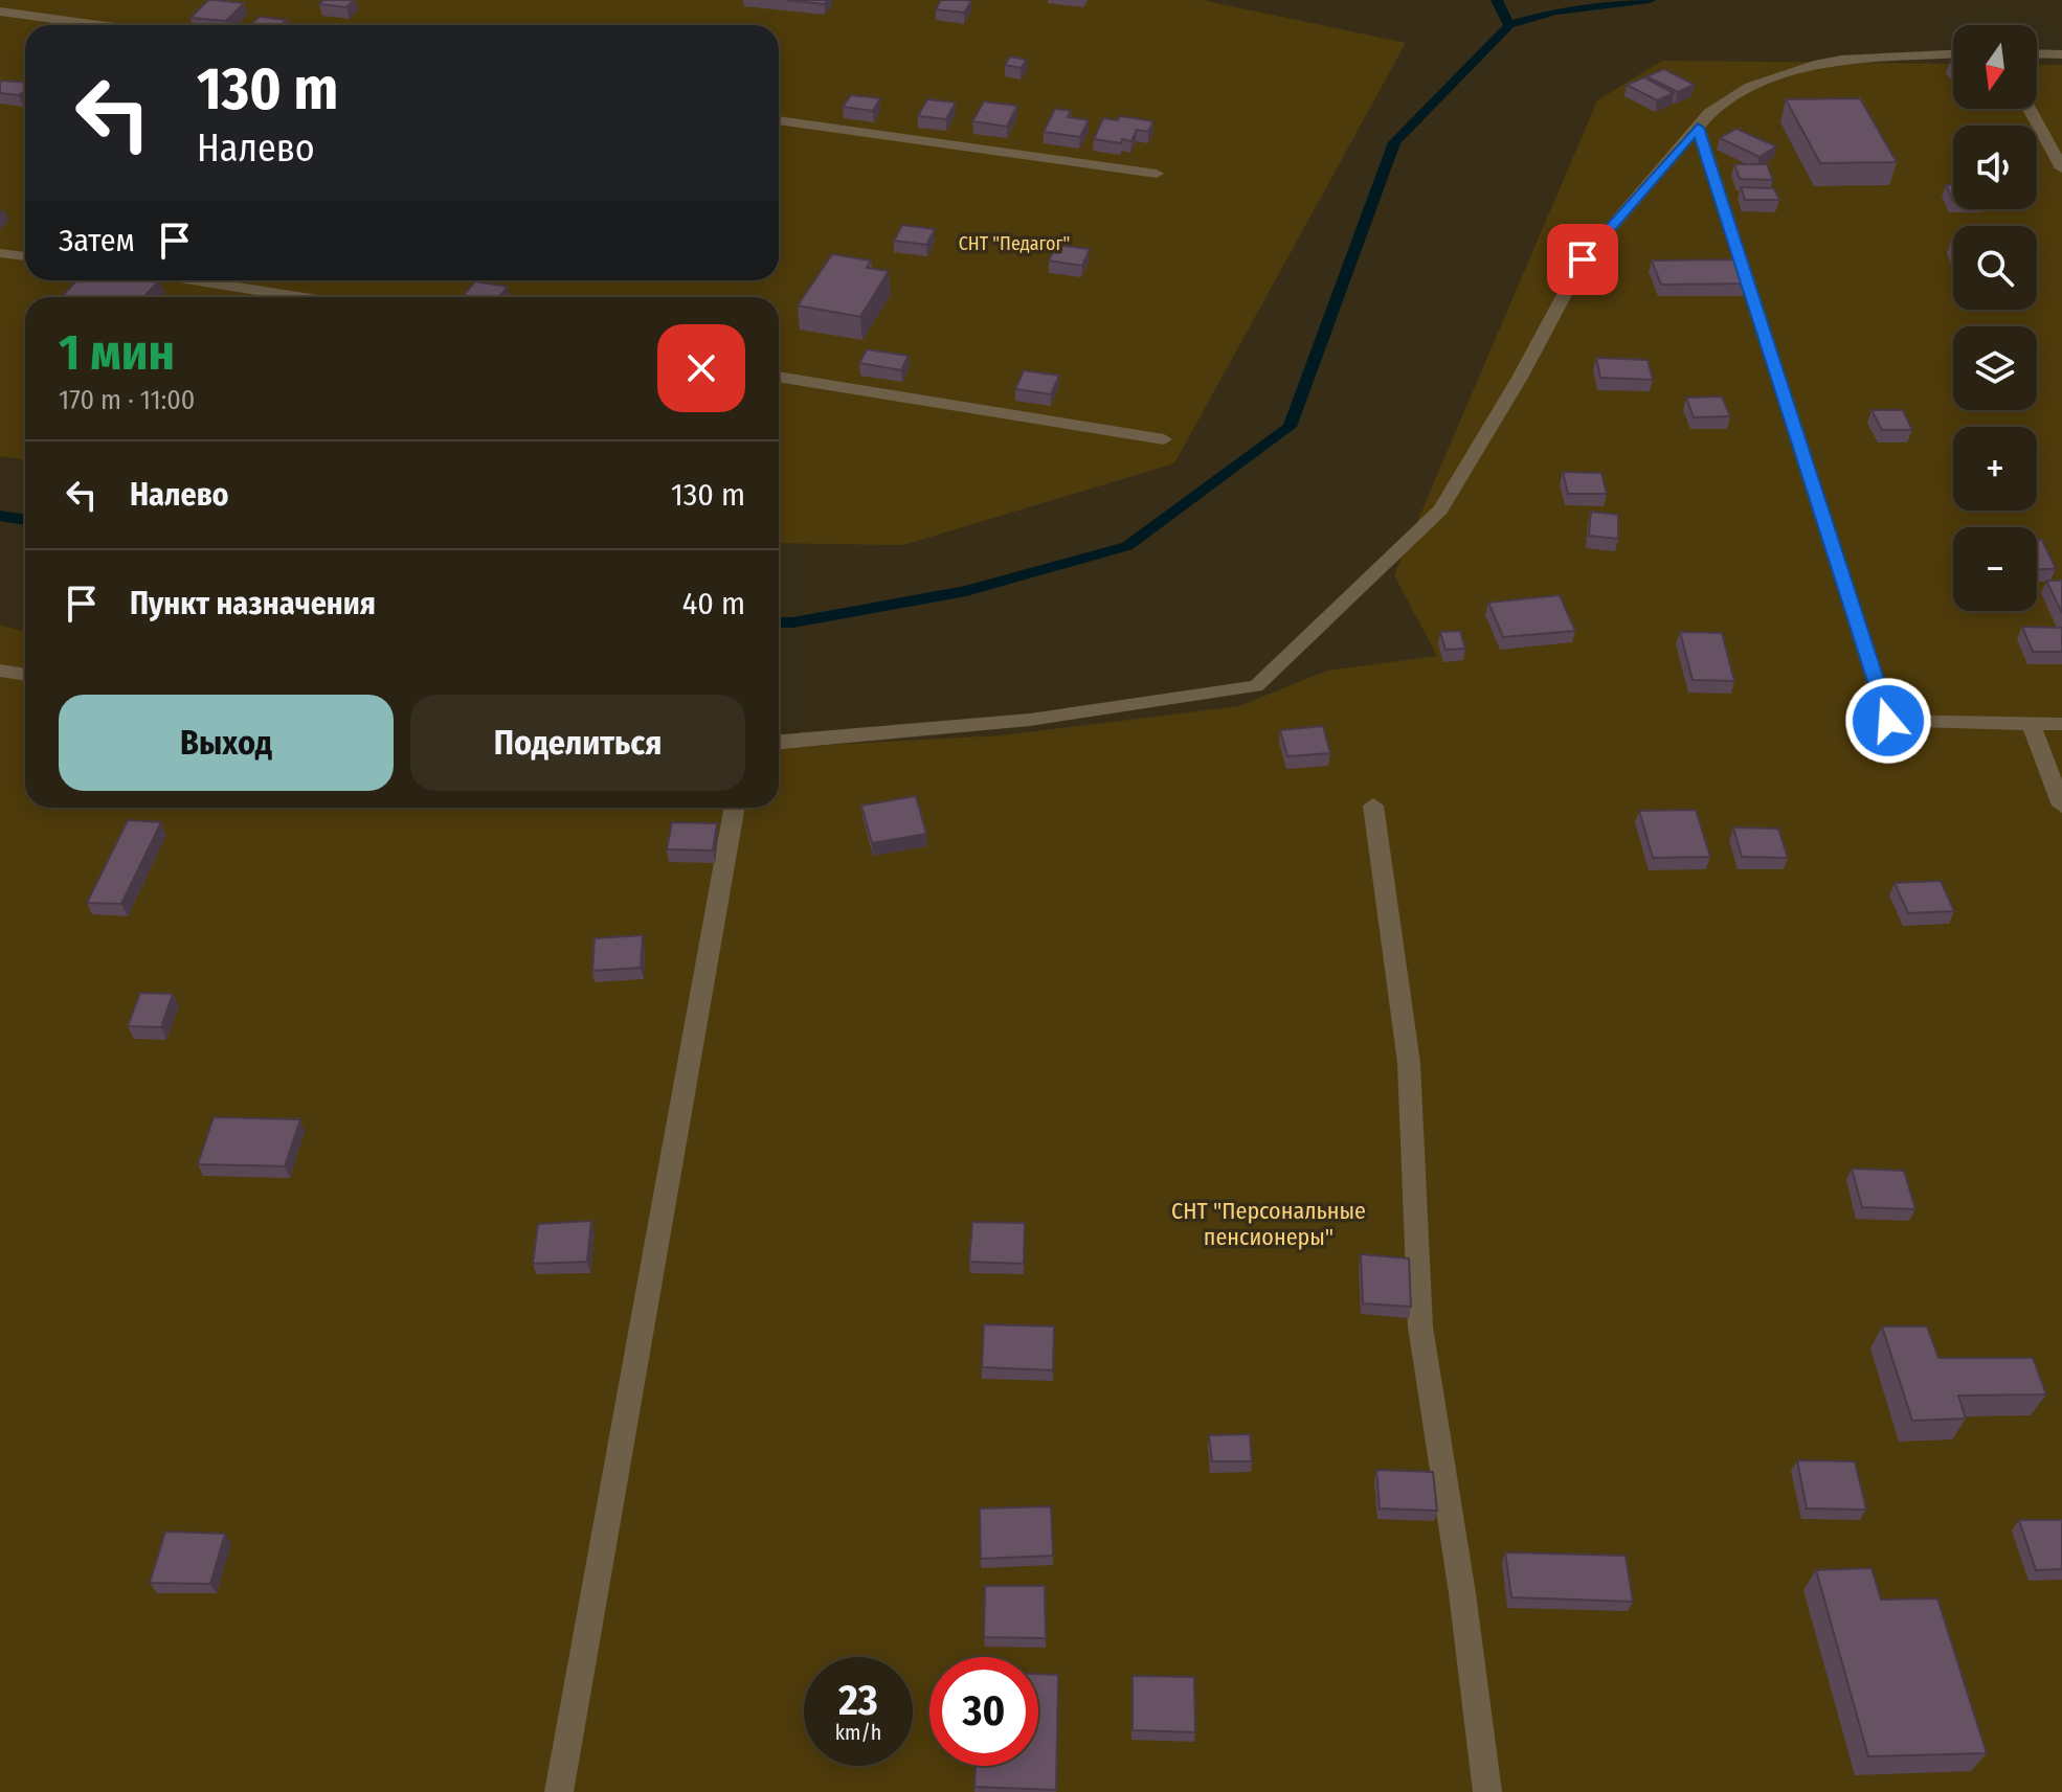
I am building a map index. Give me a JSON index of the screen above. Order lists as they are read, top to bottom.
{
  "parks": ["СНТ \"Педагог\"", "СНТ \"Персональные пенсионеры\""],
  "north": "bottom",
  "page": {
    "map_buttons": ["+", "−"],
    "turn": ["130 m", "Налево"],
    "then": "Затем",
    "heading": ["1 мин", "170 m · 11:00"],
    "list": [
      {
        "name": "Налево",
        "value": "130 m"
      },
      {
        "name": "Пункт назначения",
        "value": "40 m"
      }
    ],
    "buttons": ["Выход", "Поделиться"],
    "speed": "23 km/h",
    "limit": "30"
  }
}
